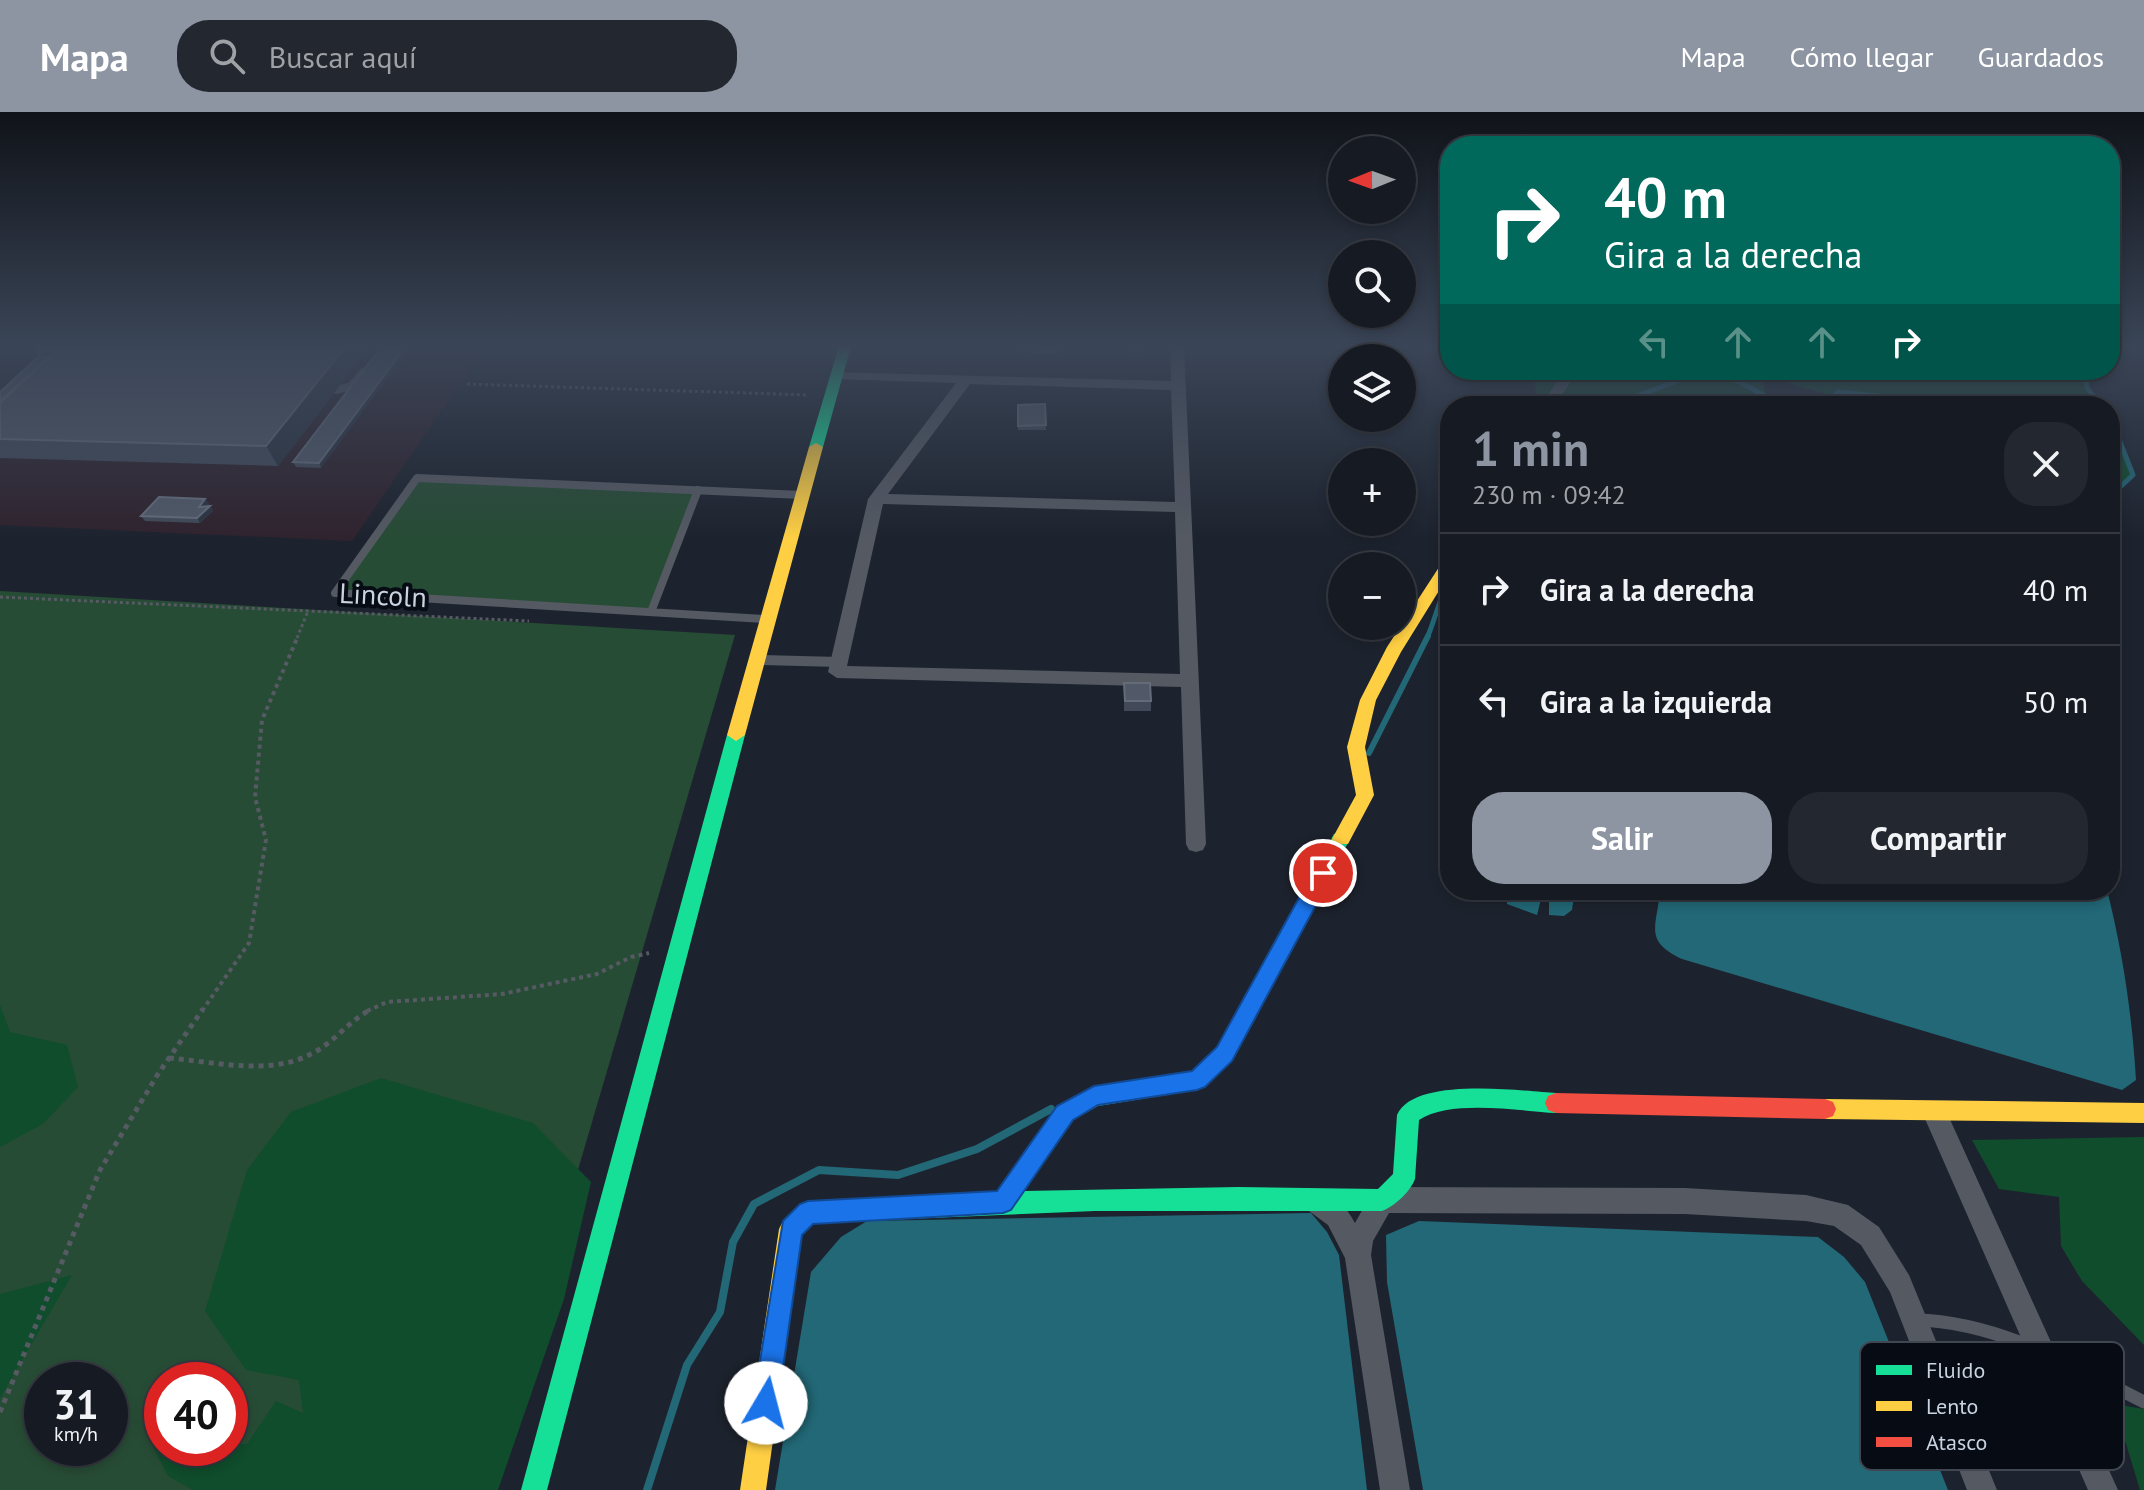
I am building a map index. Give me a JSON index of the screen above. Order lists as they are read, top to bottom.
{
  "streets": {
    "path": ["Lincoln"]
  },
  "legend": ["Fluido", "Lento", "Atasco"],
  "north": "left",
  "page": {
    "header": "Mapa",
    "search": "Buscar aquí",
    "nav": ["Mapa", "Cómo llegar", "Guardados"],
    "map_buttons": ["+", "−"],
    "turn": ["40 m", "Gira a la derecha"],
    "heading": ["1 min", "230 m · 09:42"],
    "list": [
      {
        "name": "Gira a la derecha",
        "value": "40 m"
      },
      {
        "name": "Gira a la izquierda",
        "value": "50 m"
      }
    ],
    "buttons": ["Salir", "Compartir"],
    "speed": "31 km/h",
    "limit": "40"
  }
}
